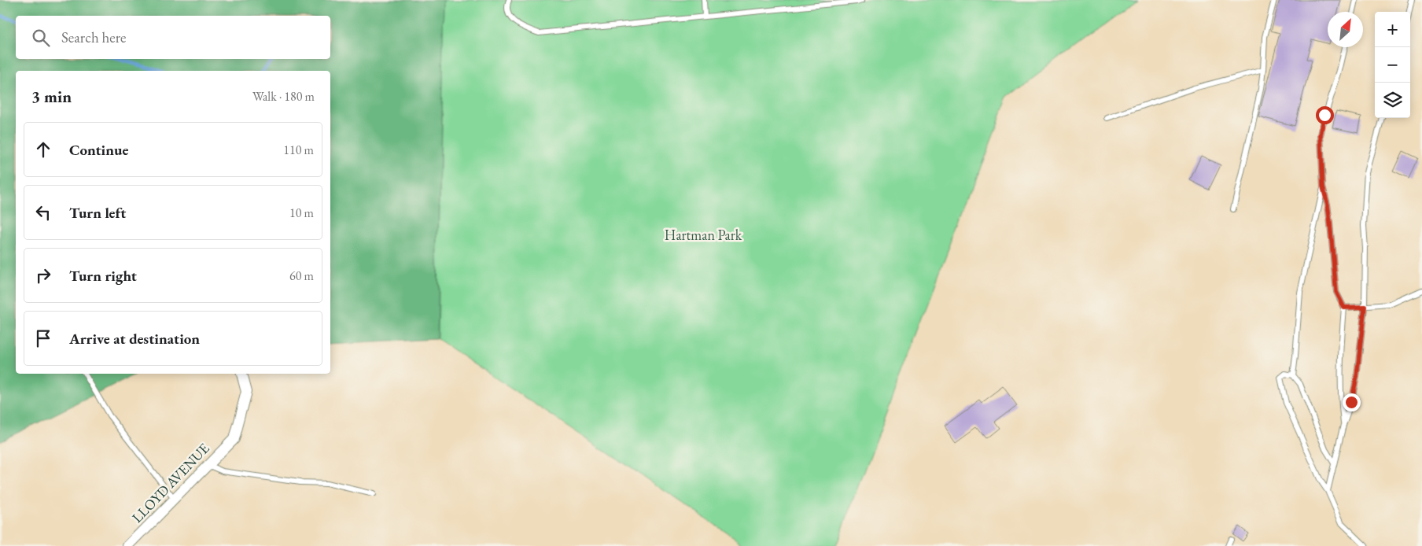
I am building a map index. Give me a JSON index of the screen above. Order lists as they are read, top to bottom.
{
  "streets": {
    "street": ["LLOYD AVENUE"]
  },
  "parks": ["Hartman Park"],
  "north": "top right",
  "page": {
    "map_buttons": ["+", "−"],
    "search": "Search here",
    "heading": ["3 min", "Walk · 180 m"],
    "list": [
      ["Continue", "110 m"],
      ["Turn left", "10 m"],
      ["Turn right", "60 m"],
      "Arrive at destination"
    ]
  }
}
